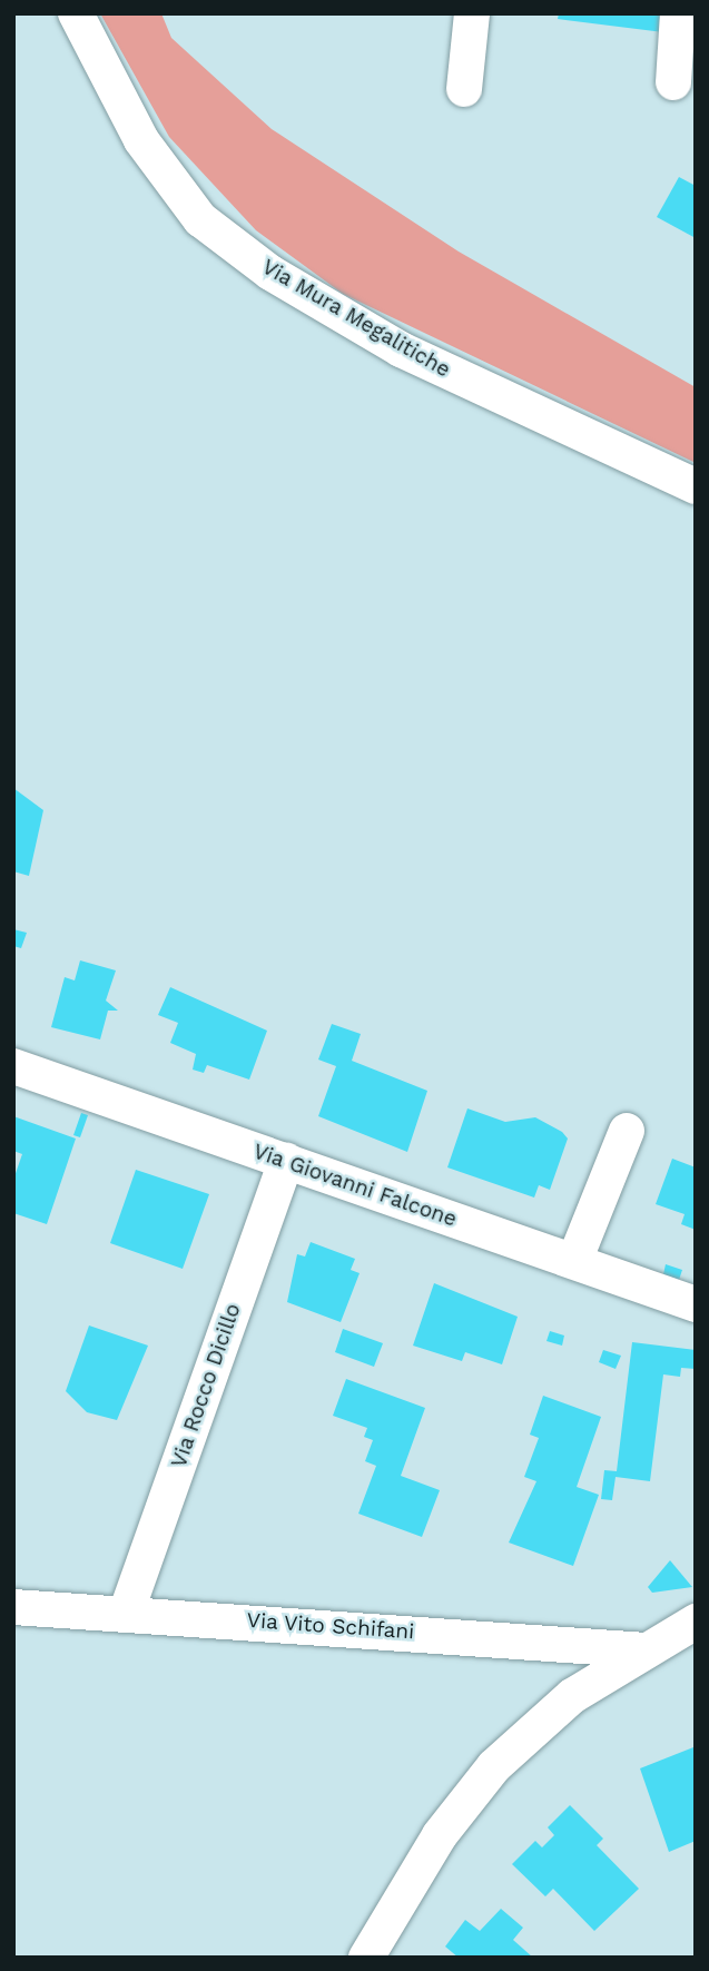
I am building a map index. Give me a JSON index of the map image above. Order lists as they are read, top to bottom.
{
  "streets": {
    "street": [
      "Via Mura Megalitiche",
      "Via Giovanni Falcone",
      "Via Rocco Dicillo",
      "Via Vito Schifani"
    ]
  },
  "crossings": [
    ["Via Giovanni Falcone", "Via Rocco Dicillo"],
    ["Via Rocco Dicillo", "Via Vito Schifani"]
  ]
}
